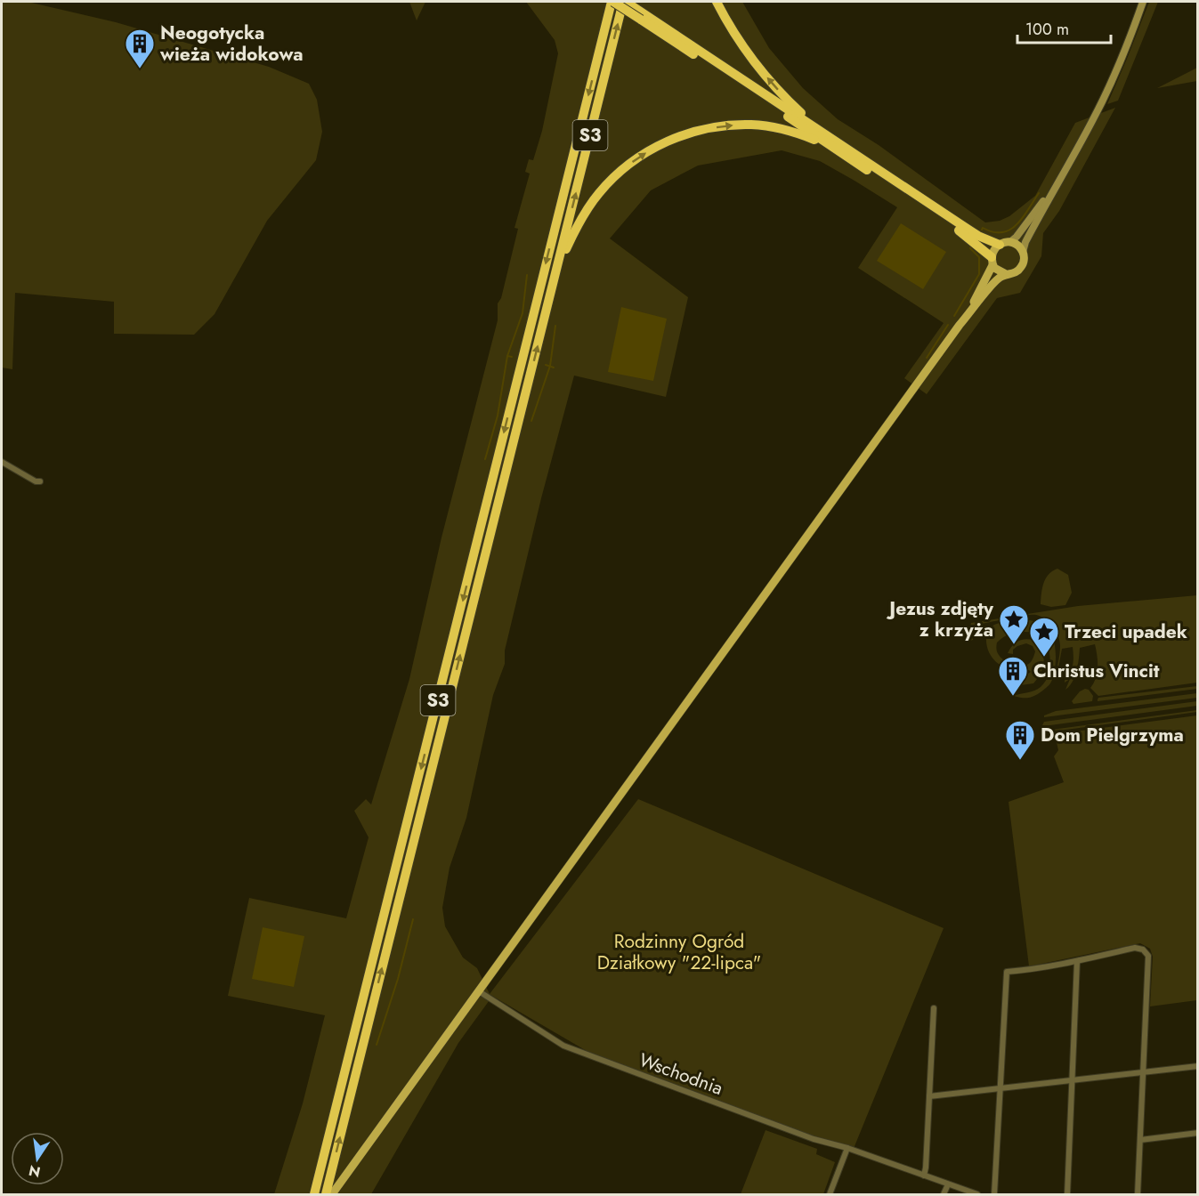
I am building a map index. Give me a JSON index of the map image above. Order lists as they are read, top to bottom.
{
  "streets": {
    "highway": ["S3"],
    "street": ["Wschodnia"]
  },
  "parks": ["Rodzinny Ogród Działkowy \"22-lipca\""],
  "places": {
    "building": ["Neogotycka wieża widokowa", "Christus Vincit", "Dom Pielgrzyma"],
    "place": ["Jezus zdjęty z krzyża", "Trzeci upadek"]
  },
  "scale_bar": "100 m",
  "north": "bottom"
}
